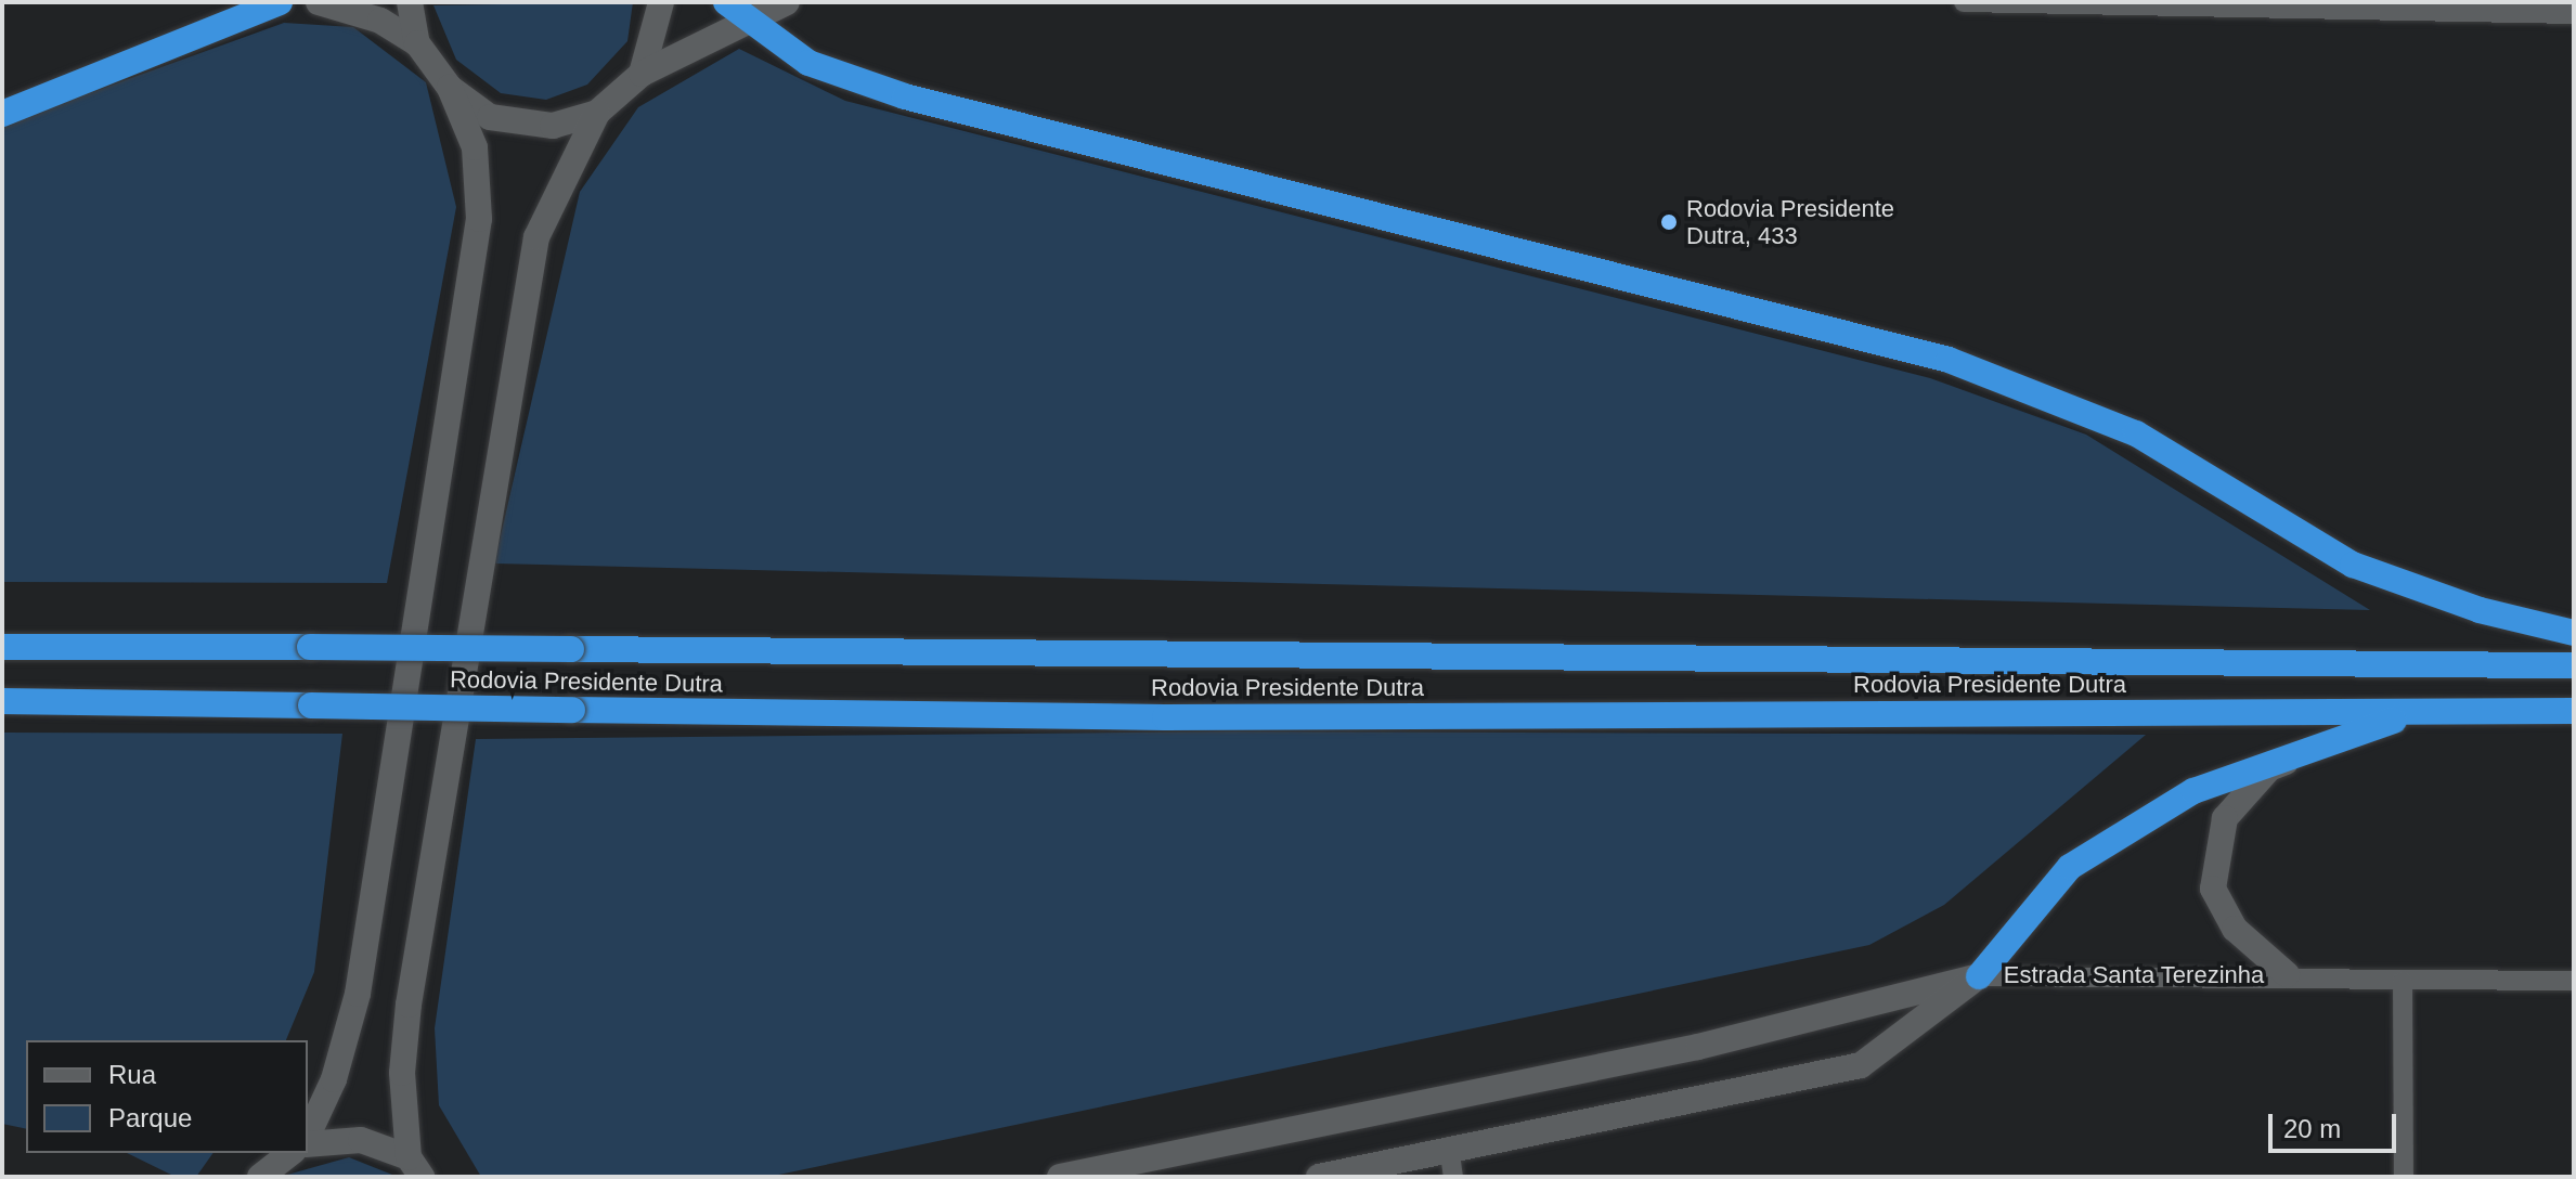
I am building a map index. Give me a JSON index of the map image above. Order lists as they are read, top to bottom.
{
  "streets": {
    "highway": ["Rodovia Presidente Dutra"],
    "street": ["Estrada Santa Terezinha"]
  },
  "places": ["Rodovia Presidente Dutra, 433"],
  "legend": ["Rua", "Parque"],
  "scale_bar": "20 m"
}
